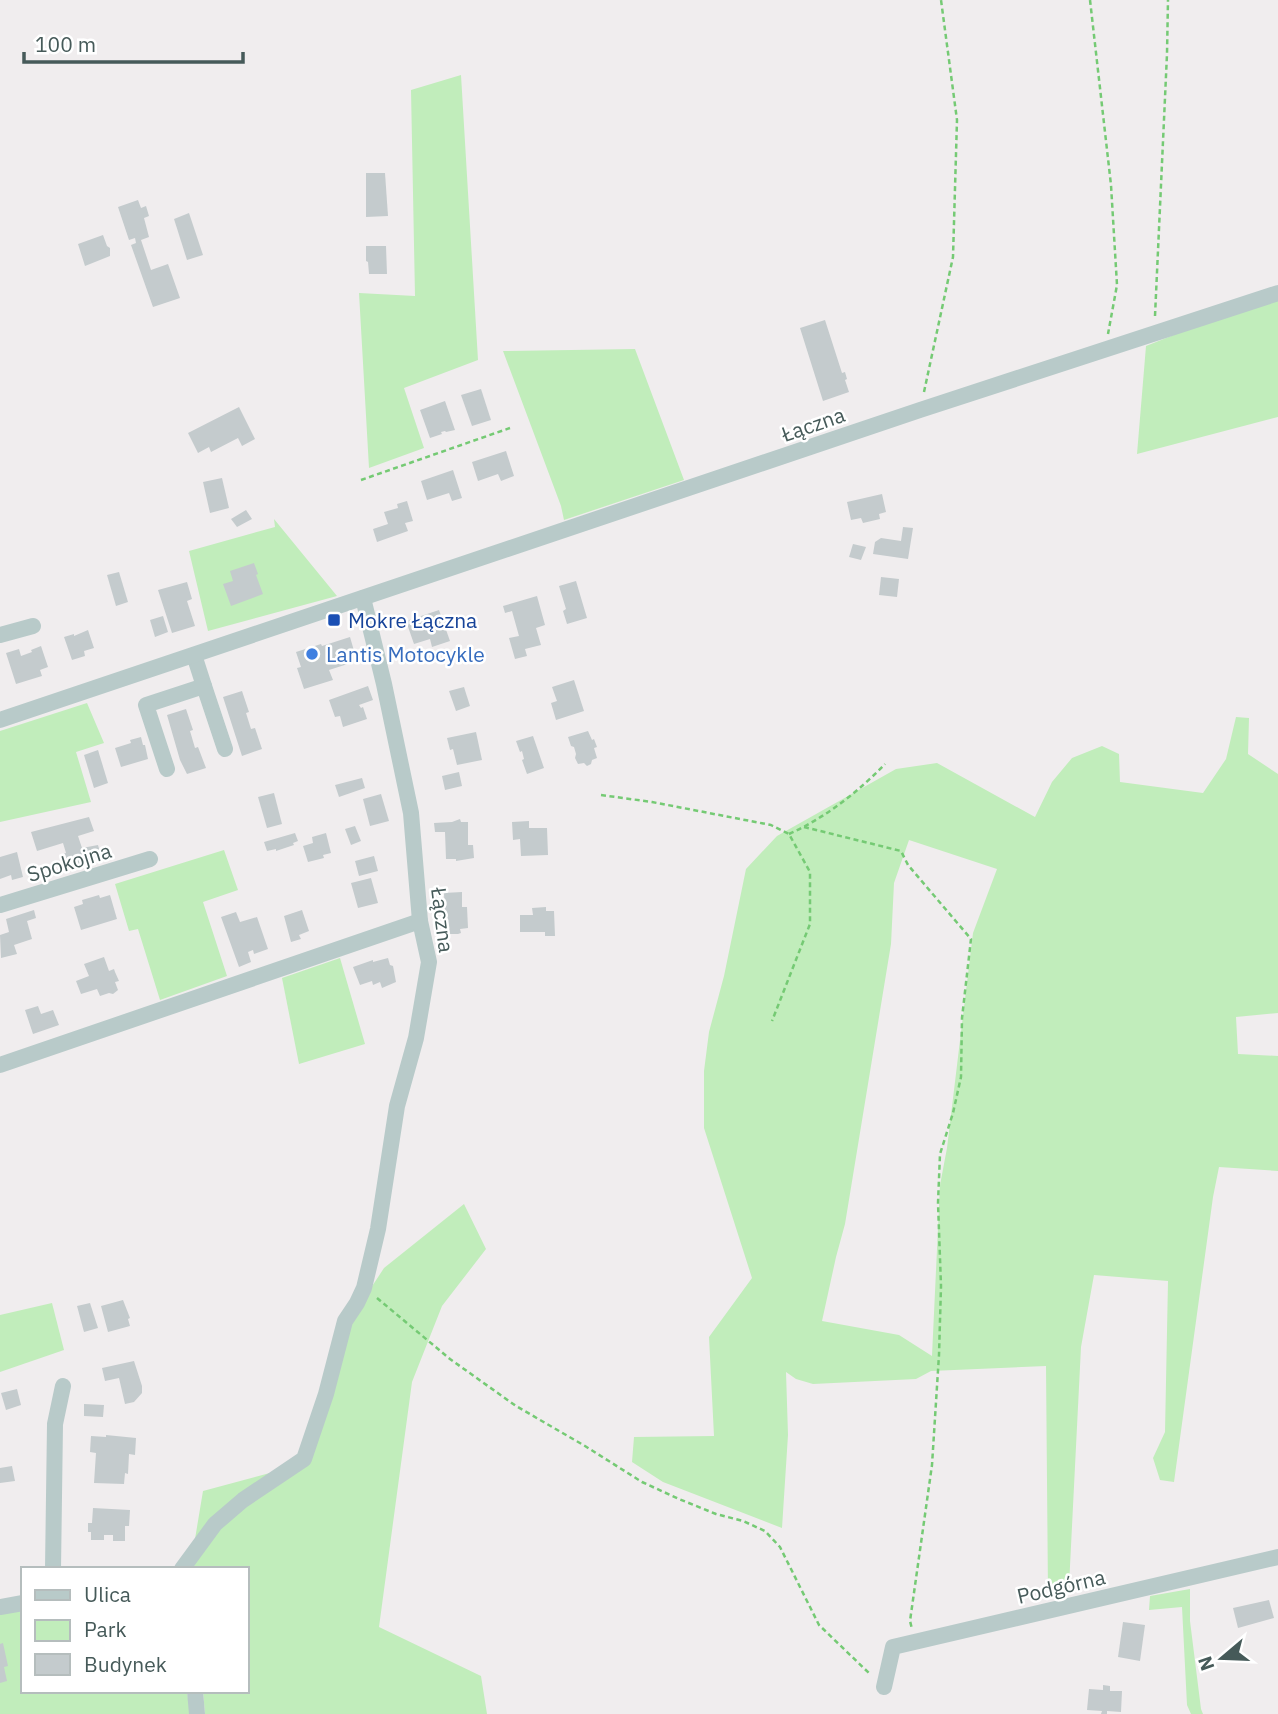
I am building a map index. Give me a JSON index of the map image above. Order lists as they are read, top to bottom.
{
  "streets": {
    "street": ["Łączna", "Spokojna", "Podgórna"]
  },
  "places": {
    "transit": ["Mokre Łączna"],
    "other": ["Lantis Motocykle"]
  },
  "legend": ["Ulica", "Park", "Budynek"],
  "scale_bar": "100 m",
  "north": "left"
}
